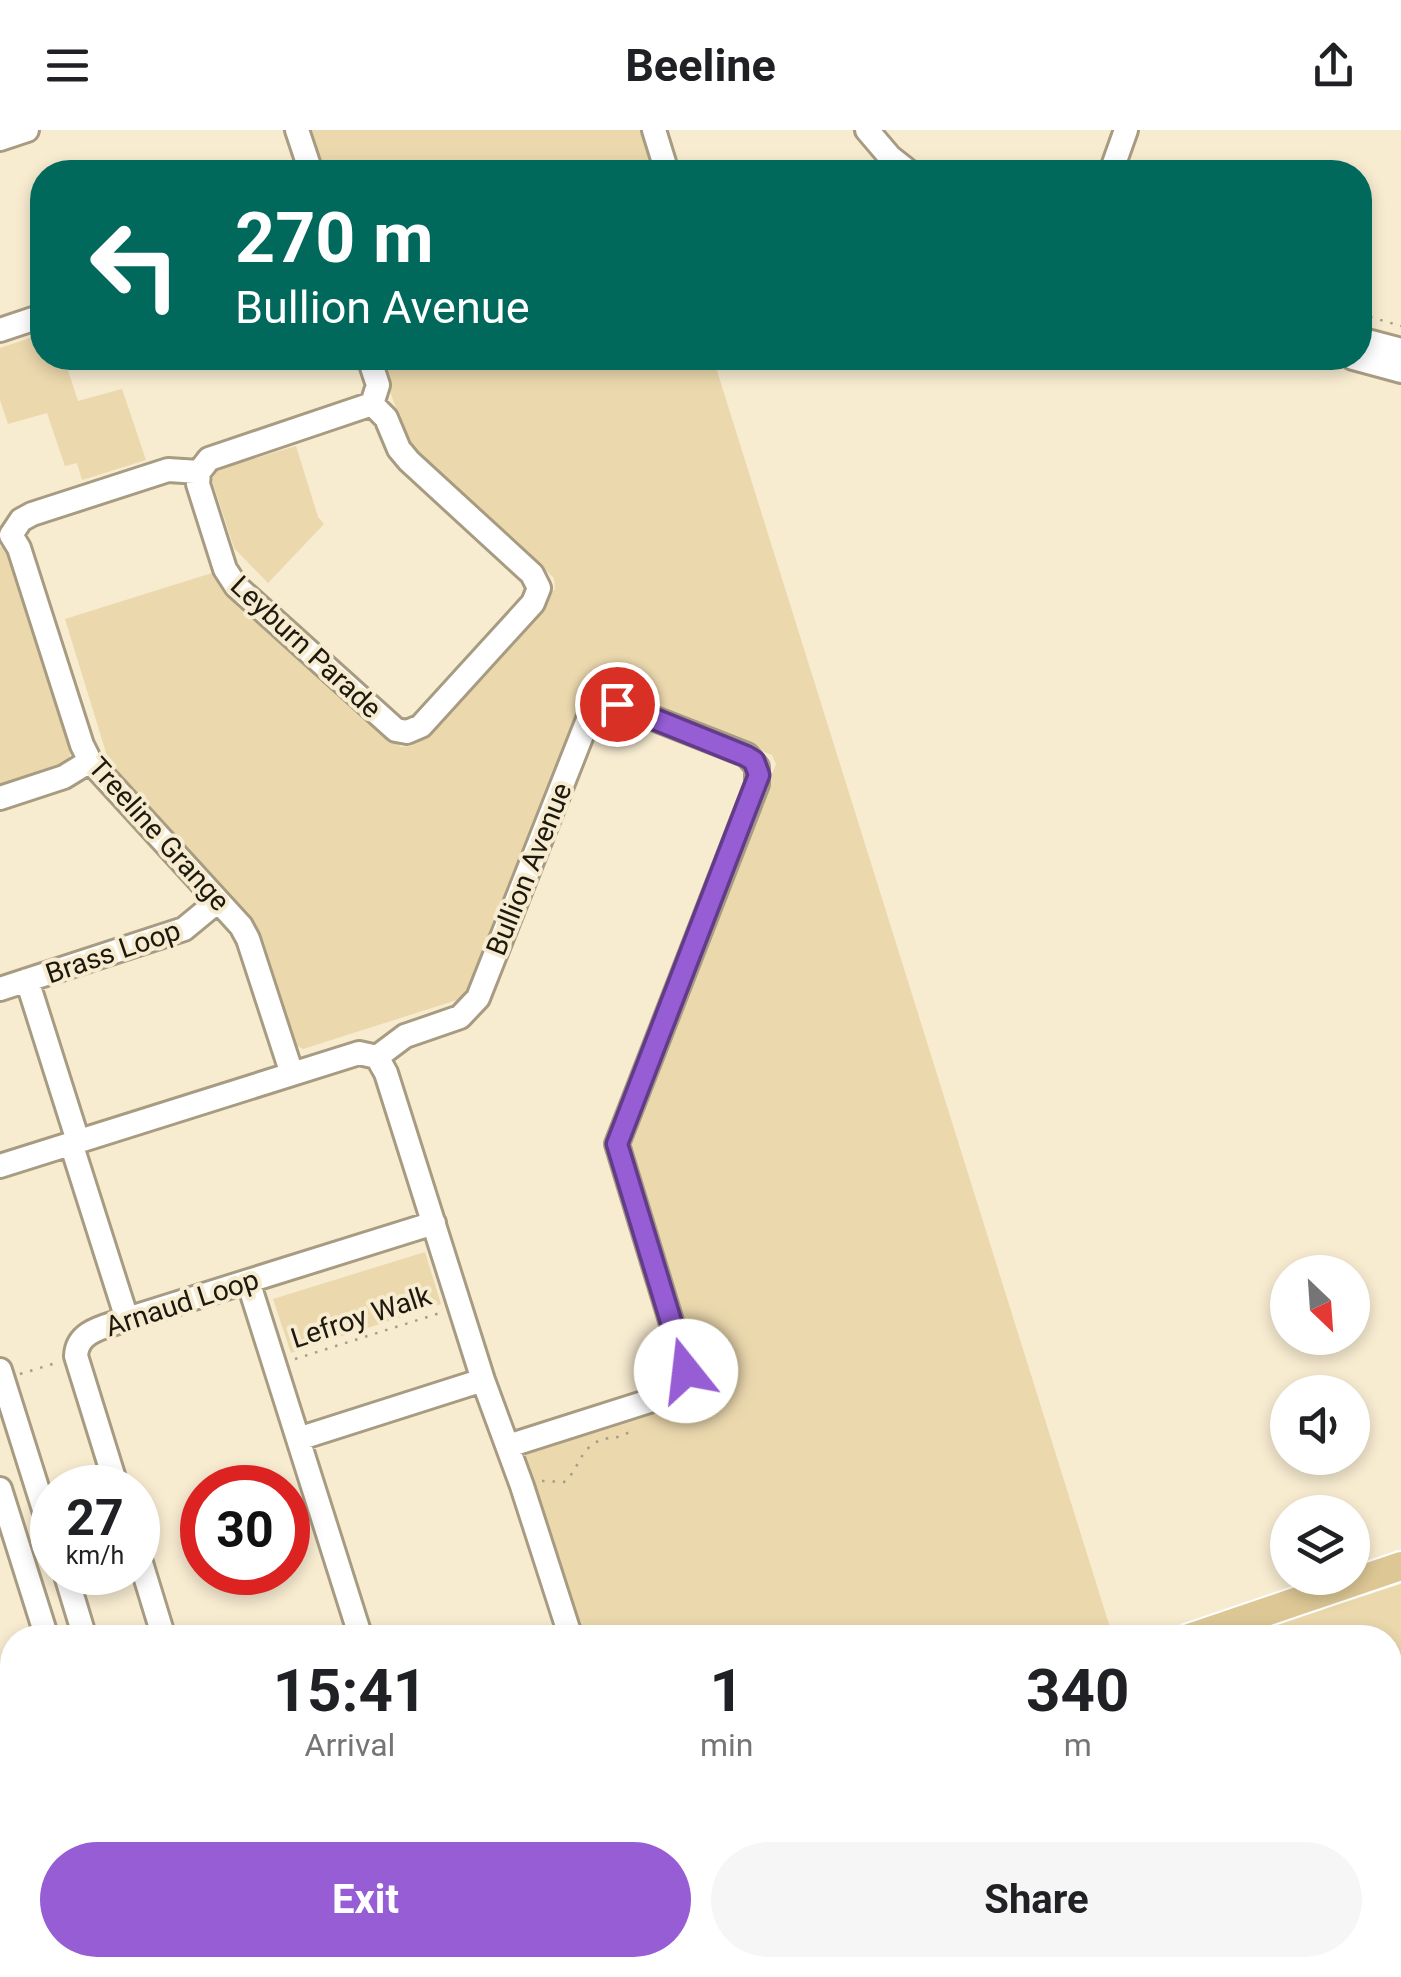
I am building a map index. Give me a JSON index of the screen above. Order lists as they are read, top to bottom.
{
  "streets": {
    "street": [
      "Leyburn Parade",
      "Treeline Grange",
      "Bullion Avenue",
      "Brass Loop",
      "Arnaud Loop"
    ],
    "path": ["Lefroy Walk"]
  },
  "crossings": [
    ["Treeline Grange", "Bullion Avenue"],
    ["Treeline Grange", "Brass Loop"]
  ],
  "north": "bottom right",
  "page": {
    "header": "Beeline",
    "turn": ["270 m", "Bullion Avenue"],
    "speed": "27 km/h",
    "limit": "30",
    "eta": [
      "15:41",
      "Arrival",
      "1",
      "min",
      "340",
      "m"
    ],
    "buttons": ["Exit", "Share"]
  }
}
